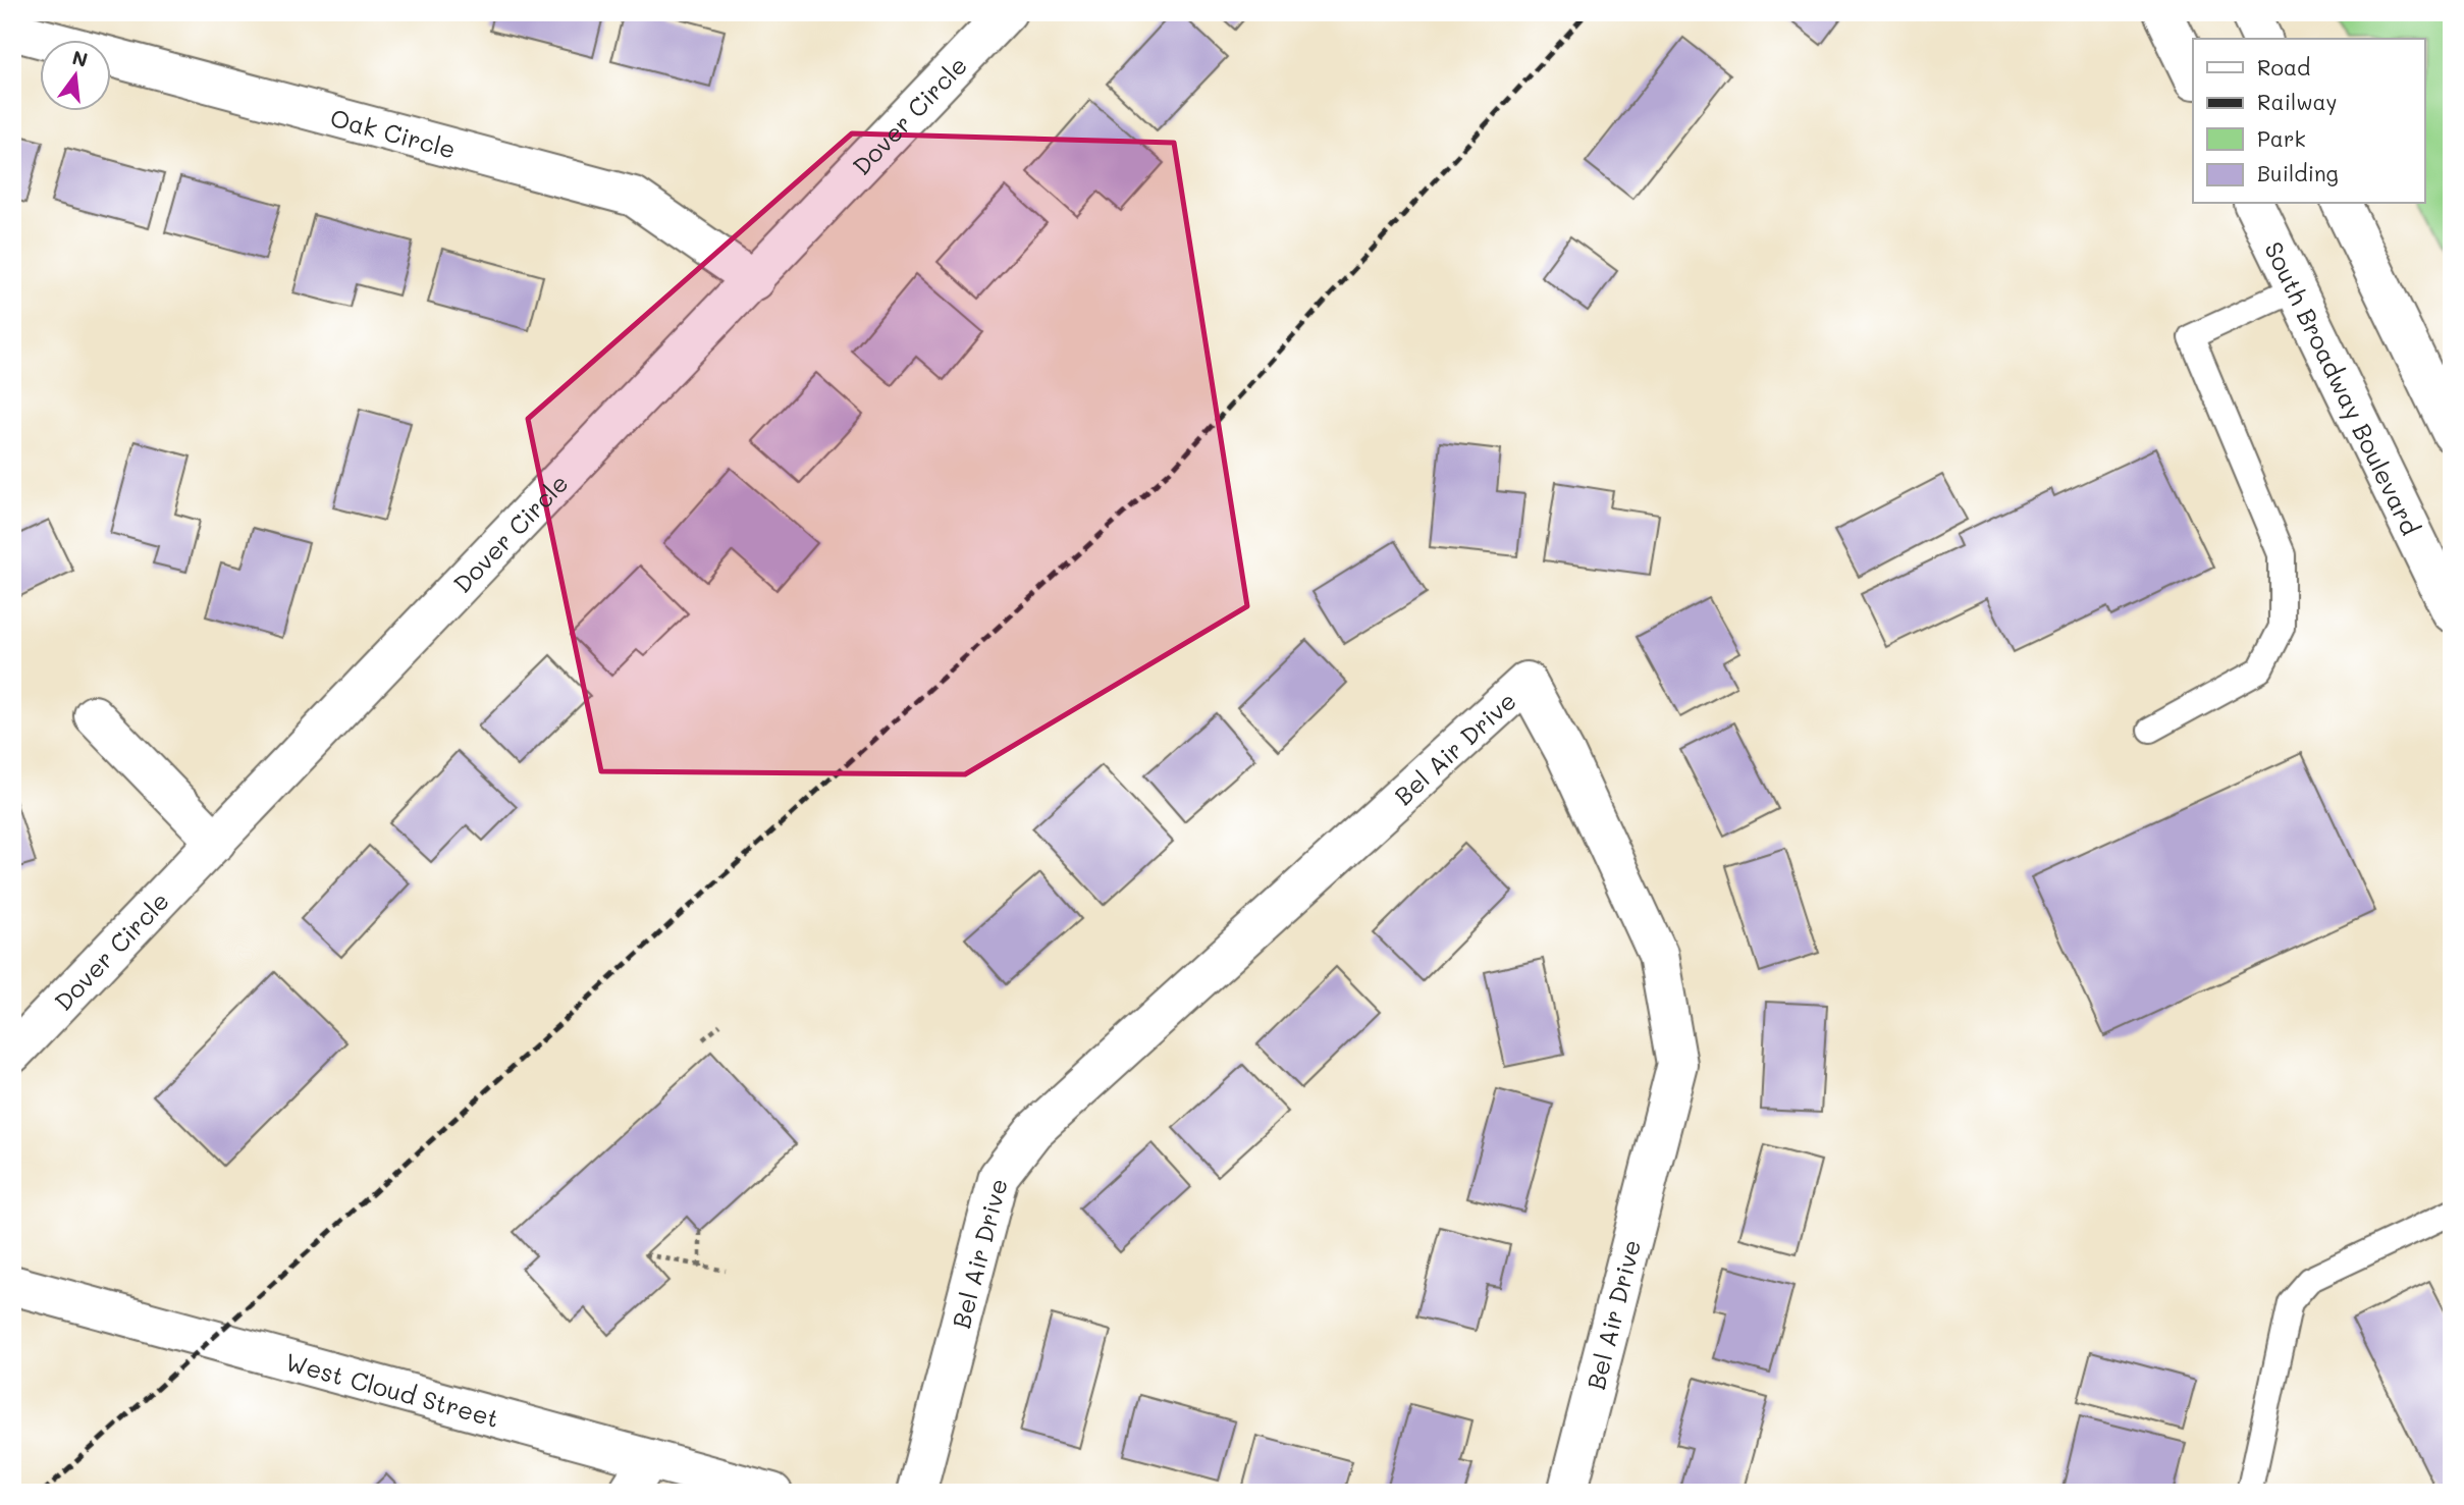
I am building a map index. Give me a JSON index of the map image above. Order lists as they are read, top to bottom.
{
  "streets": {
    "street": [
      "Dover Circle",
      "Oak Circle",
      "South Broadway Boulevard",
      "Bel Air Drive",
      "West Cloud Street"
    ]
  },
  "crossings": [
    ["Dover Circle", "Oak Circle"]
  ],
  "legend": [
    "Road",
    "Railway",
    "Park",
    "Building"
  ],
  "north": "top"
}
